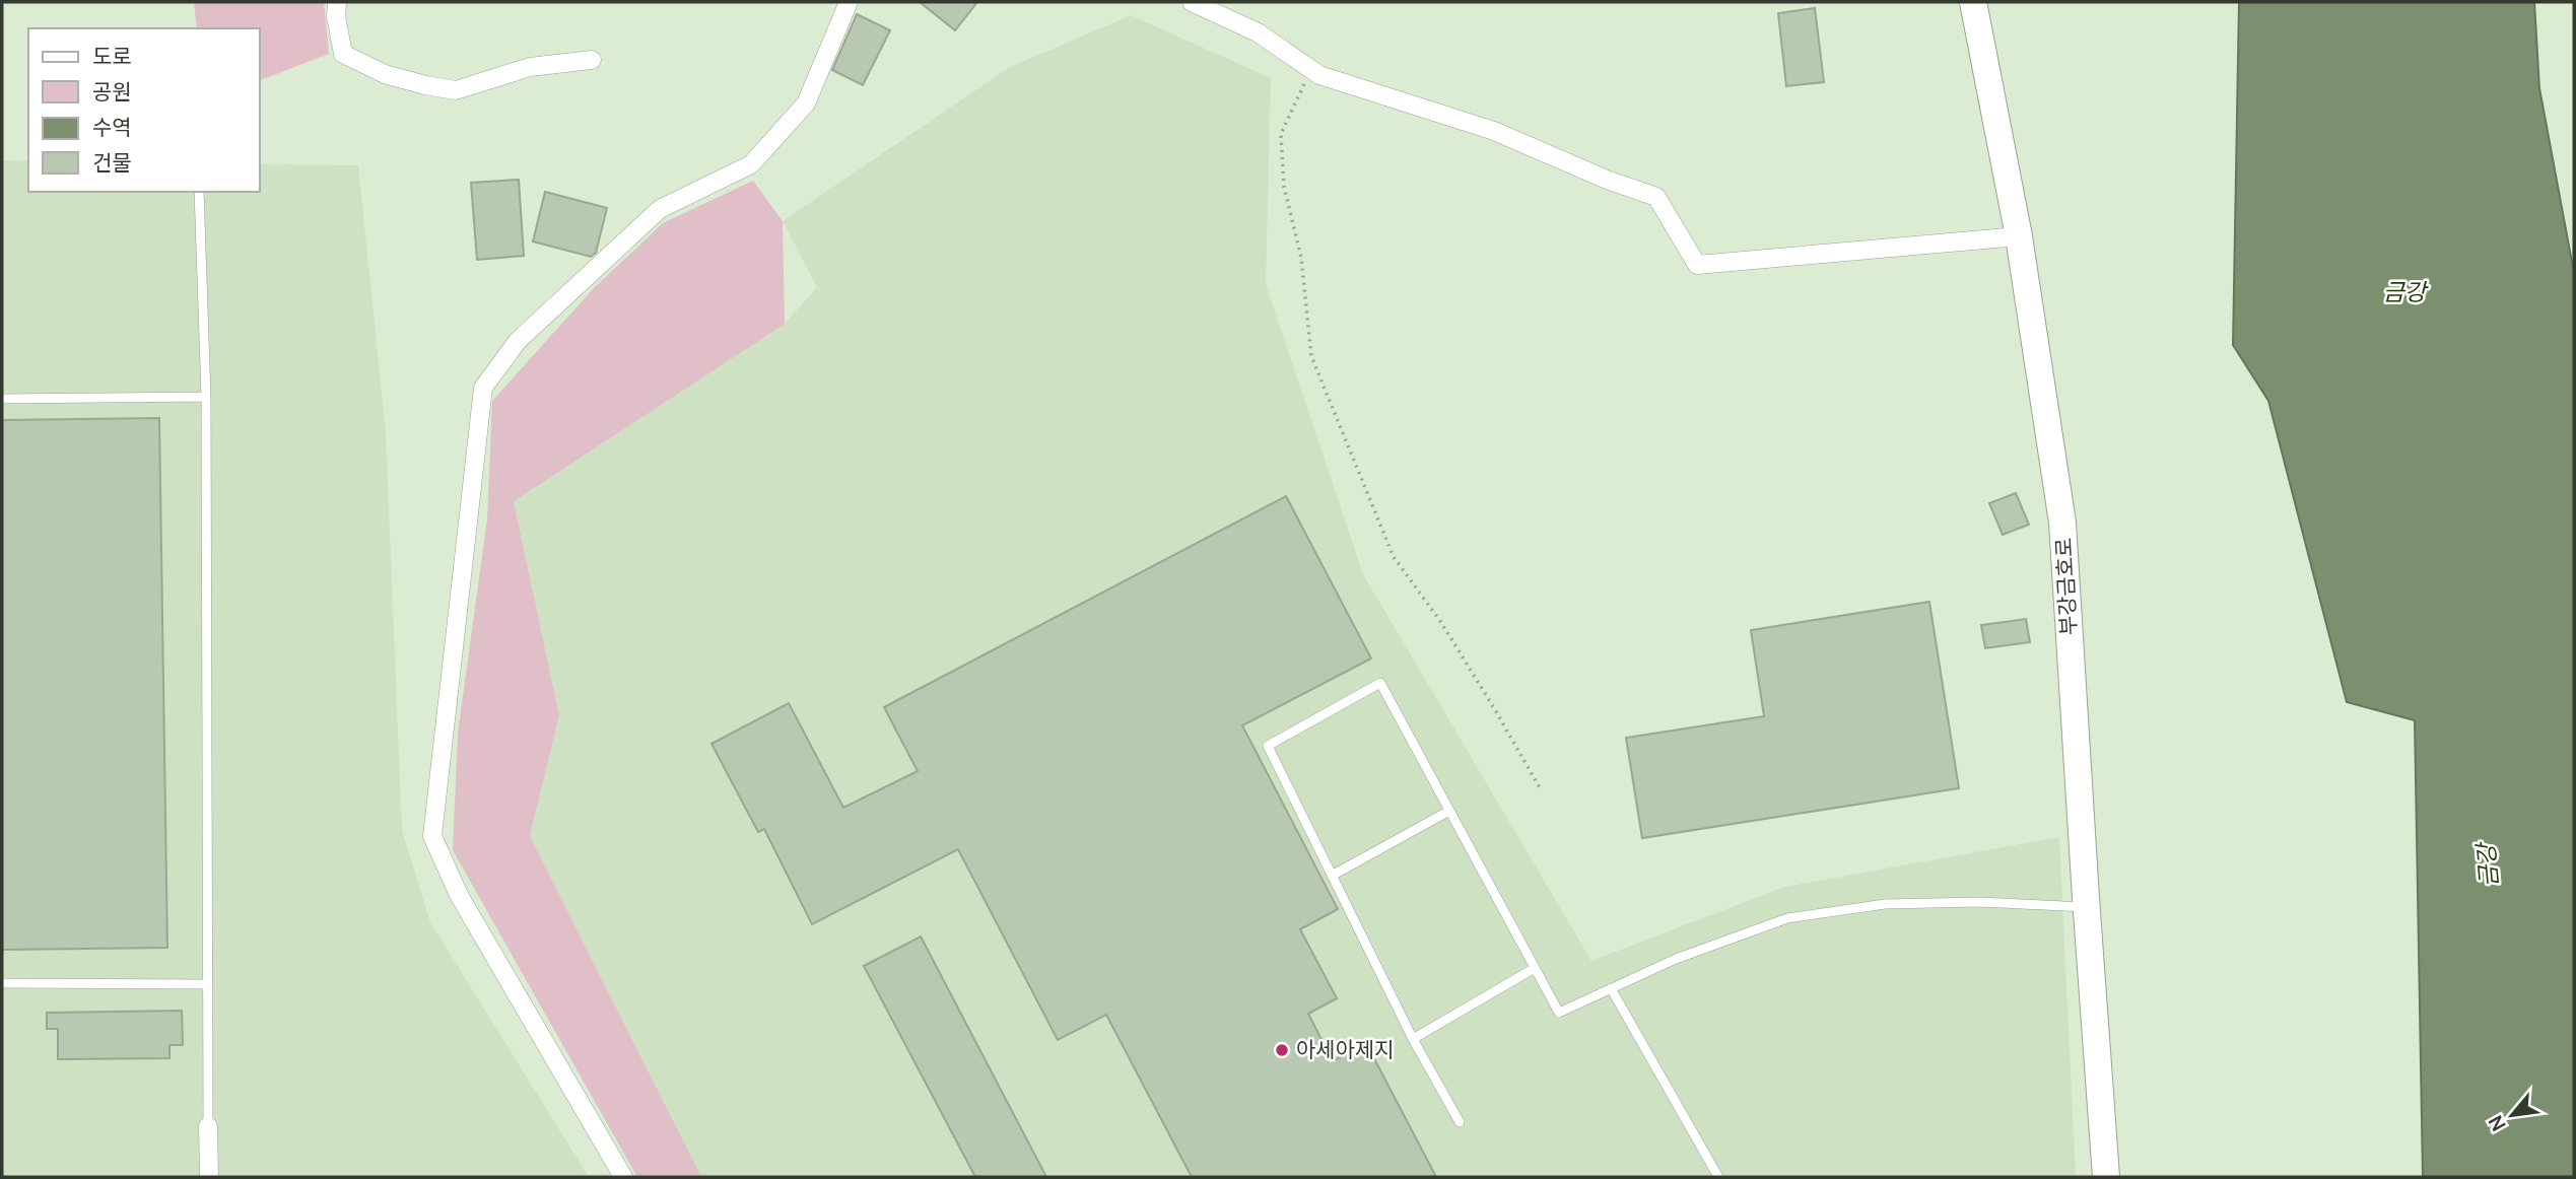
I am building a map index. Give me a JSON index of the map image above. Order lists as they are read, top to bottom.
{
  "streets": {
    "street": ["부강금호로"]
  },
  "water": ["금강"],
  "places": ["아세아제지"],
  "legend": [
    "도로",
    "공원",
    "수역",
    "건물"
  ],
  "north": "bottom left"
}
